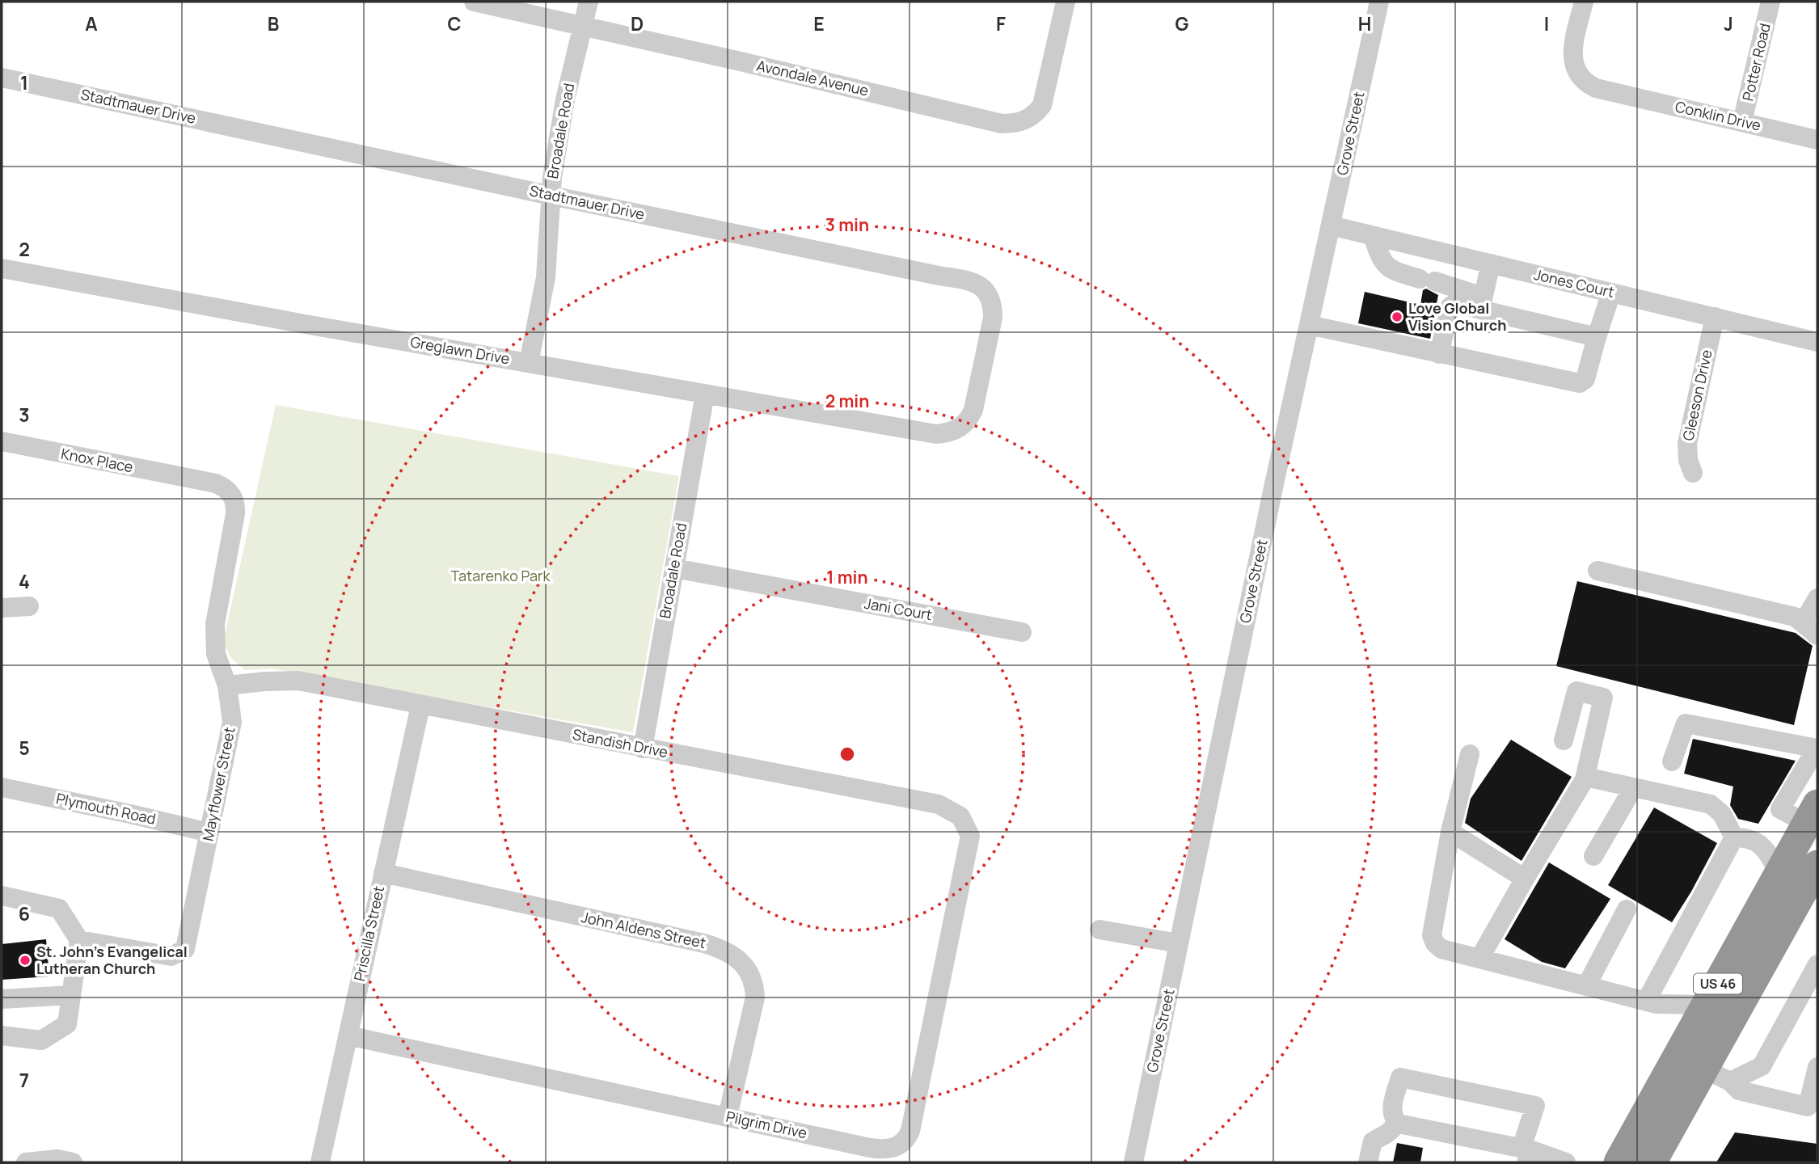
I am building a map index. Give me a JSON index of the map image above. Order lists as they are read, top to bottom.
{
  "streets": {
    "highway": ["US 46"],
    "street": [
      "Potter Road",
      "Avondale Avenue",
      "Stadtmauer Drive",
      "Conklin Drive",
      "Broadale Road",
      "Grove Street",
      "Jones Court",
      "Greglawn Drive",
      "Gleeson Drive",
      "Knox Place",
      "Jani Court",
      "Standish Drive",
      "Mayflower Street",
      "Plymouth Road",
      "John Aldens Street",
      "Priscilla Street",
      "Pilgrim Drive"
    ]
  },
  "crossings": [
    ["Potter Road", "Conklin Drive"],
    ["Avondale Avenue", "Broadale Road"],
    ["Stadtmauer Drive", "Broadale Road"],
    ["Stadtmauer Drive", "Greglawn Drive"],
    ["Broadale Road", "Greglawn Drive"],
    ["Broadale Road", "Jani Court"],
    ["Broadale Road", "Standish Drive"],
    ["Grove Street", "Jones Court"],
    ["Jones Court", "Gleeson Drive"],
    ["Knox Place", "Mayflower Street"],
    ["Standish Drive", "Mayflower Street"],
    ["Standish Drive", "Priscilla Street"],
    ["Standish Drive", "Pilgrim Drive"],
    ["Mayflower Street", "Plymouth Road"],
    ["John Aldens Street", "Priscilla Street"],
    ["John Aldens Street", "Pilgrim Drive"],
    ["Priscilla Street", "Pilgrim Drive"]
  ],
  "parks": ["Tatarenko Park"],
  "places": ["Love Global Vision Church", "St. John's Evangelical Lutheran Church"],
  "grid": {
    "columns": [
      "A",
      "B",
      "C",
      "D",
      "E",
      "F",
      "G",
      "H",
      "I",
      "J"
    ],
    "rows": [
      "1",
      "2",
      "3",
      "4",
      "5",
      "6",
      "7"
    ]
  },
  "rings": ["3 min", "2 min", "1 min"]
}
